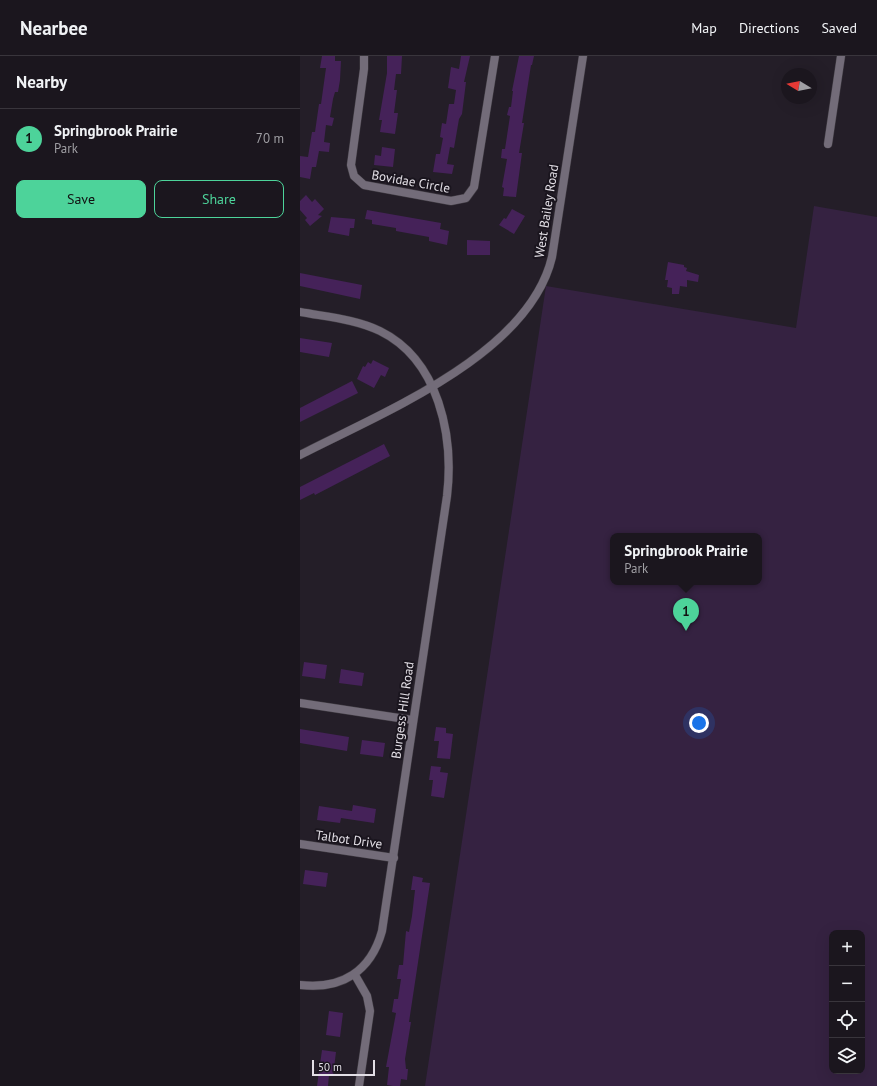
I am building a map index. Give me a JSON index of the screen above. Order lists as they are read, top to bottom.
{
  "streets": {
    "street": [
      "Bovidae Circle",
      "West Bailey Road",
      "Burgess Hill Road",
      "Talbot Drive"
    ]
  },
  "crossings": [
    ["West Bailey Road", "Burgess Hill Road"],
    ["Burgess Hill Road", "Talbot Drive"]
  ],
  "scale_bar": "50 m",
  "north": "left",
  "page": {
    "header": "Nearbee",
    "nav": ["Map", "Directions", "Saved"],
    "heading": "Nearby",
    "list": [
      {
        "mark": "1",
        "name": "Springbrook Prairie",
        "note": "Park",
        "value": "70 m"
      }
    ],
    "buttons": ["Save", "Share"],
    "popup": ["Springbrook Prairie", "Park"],
    "pins": "1",
    "map_buttons": ["+", "−"],
    "scale": "50 m"
  }
}
